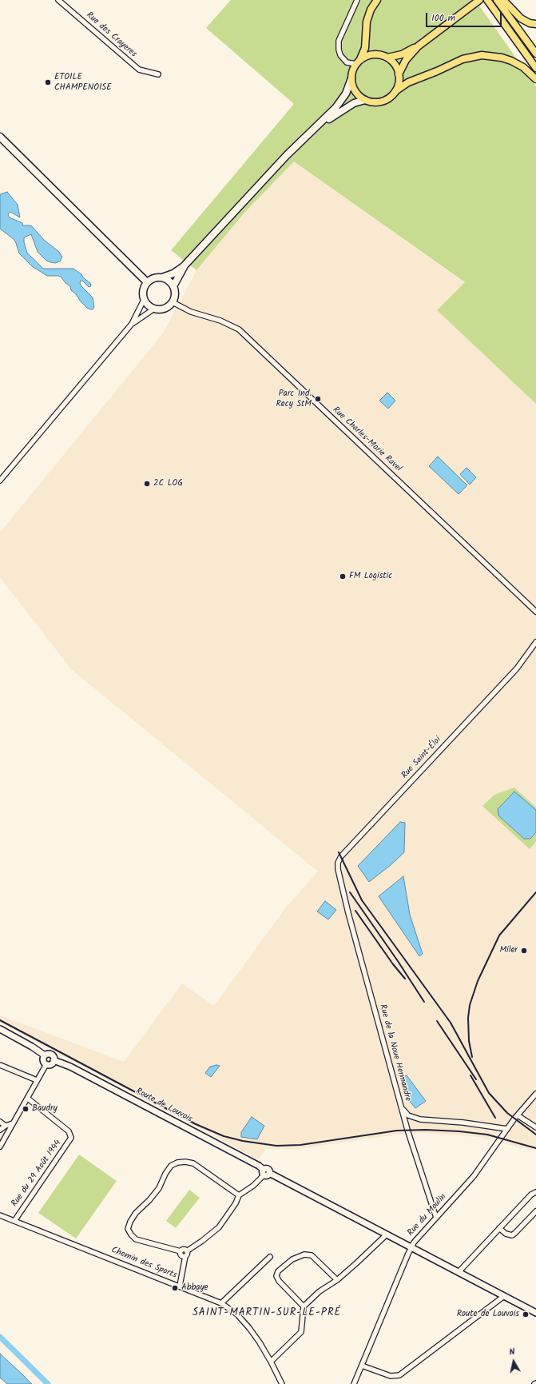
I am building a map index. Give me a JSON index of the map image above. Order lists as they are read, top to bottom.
{
  "streets": {
    "street": [
      "Rue des Crayeres",
      "Rue Charles-Marie Ravel",
      "Rue Saint-Éloi",
      "Rue de la Noue Hermandre",
      "Route de Louvois",
      "Rue du 29 Août 1944",
      "Rue du Moulin",
      "Chemin des Sports"
    ]
  },
  "crossings": [
    ["Rue Saint-Éloi", "Rue de la Noue Hermandre"],
    ["Rue de la Noue Hermandre", "Rue du Moulin"],
    ["Route de Louvois", "Rue du Moulin"],
    ["Rue du 29 Août 1944", "Chemin des Sports"]
  ],
  "districts": ["SAINT-MARTIN-SUR-LE-PRÉ"],
  "places": [
    "ETOILE CHAMPENOISE",
    "Parc Ind. Recy StM",
    "2C LOG",
    "FM Logistic",
    "Miler",
    "Baudry",
    "Abbaye",
    "Route de Louvois"
  ],
  "scale_bar": "100 m",
  "north": "top"
}
